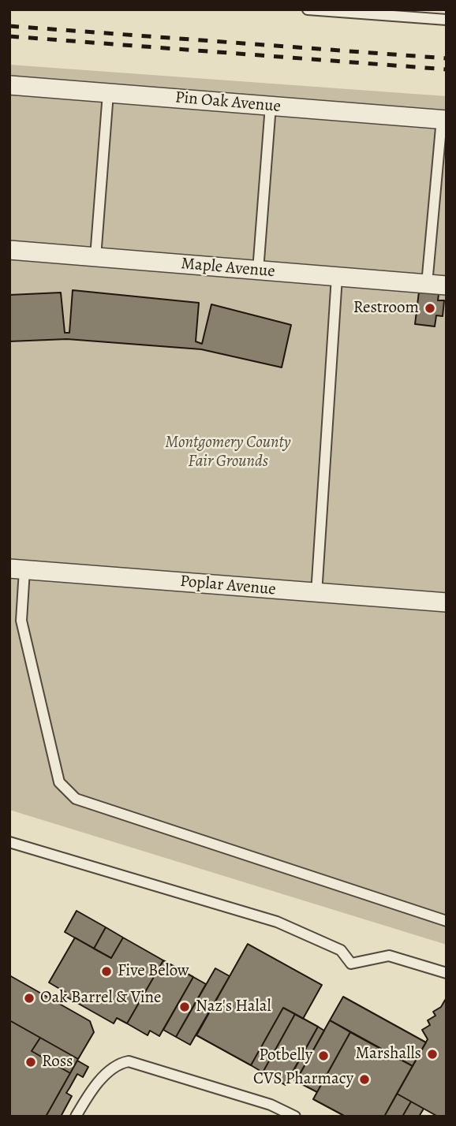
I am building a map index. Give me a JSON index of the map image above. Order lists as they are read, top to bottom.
{
  "streets": {
    "street": ["Pin Oak Avenue", "Maple Avenue", "Poplar Avenue"]
  },
  "parks": ["Montgomery County Fair Grounds"],
  "places": [
    "Restroom",
    "Five Below",
    "Oak Barrel & Vine",
    "Naz's Halal",
    "Marshalls",
    "Potbelly",
    "Ross",
    "CVS Pharmacy"
  ]
}
